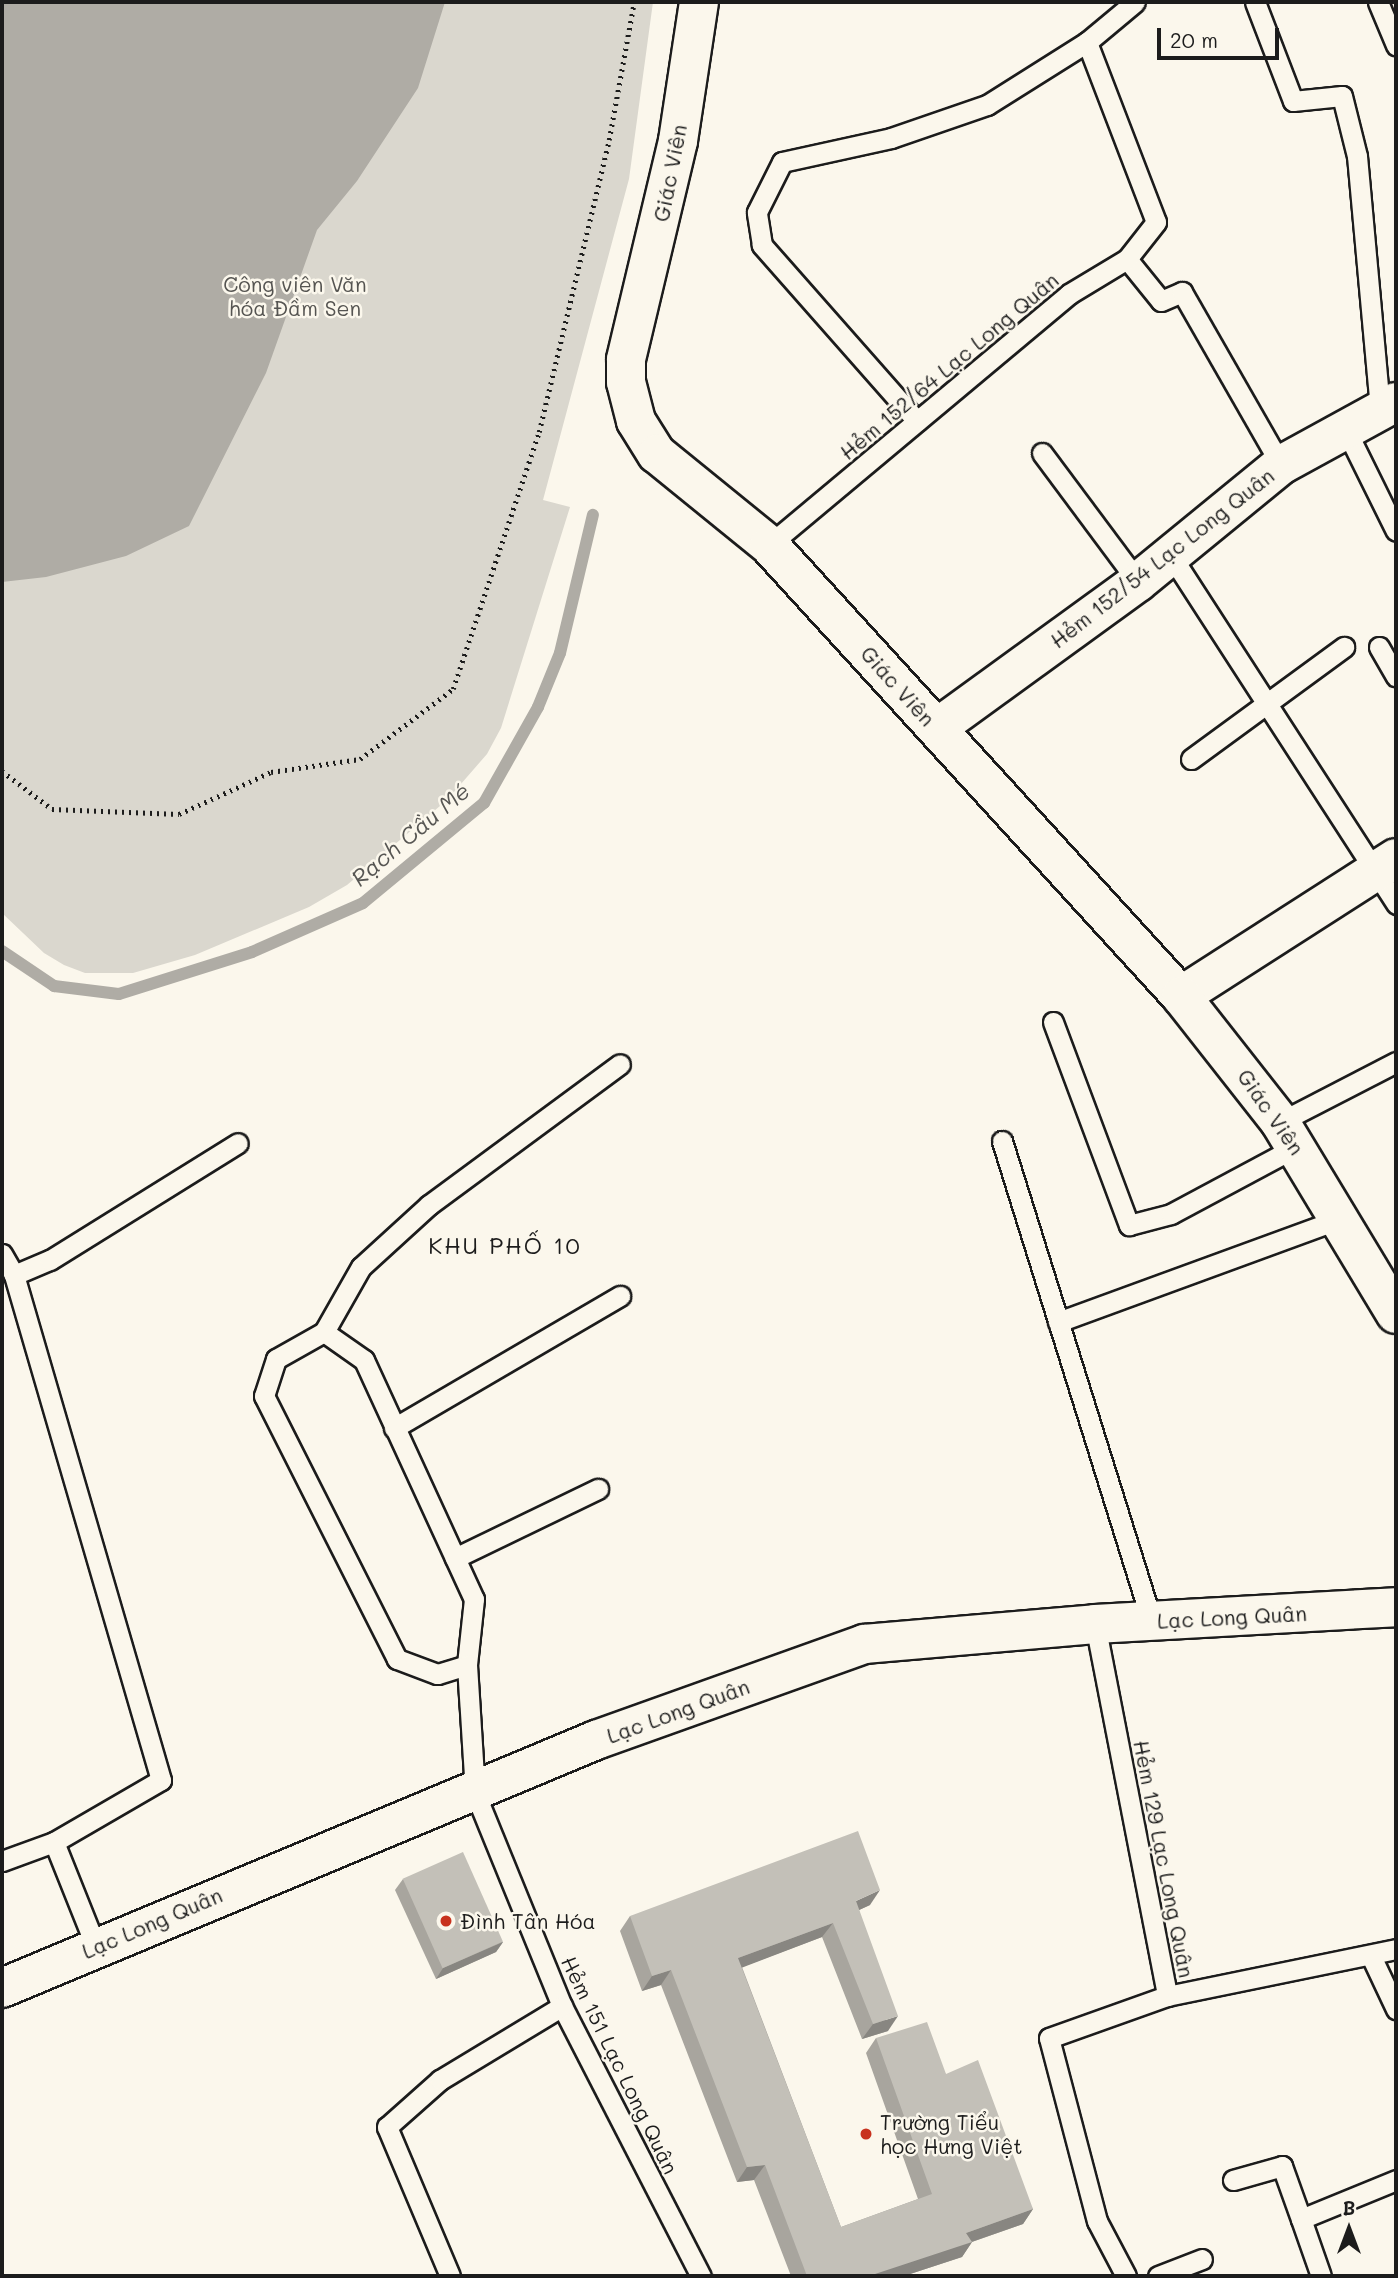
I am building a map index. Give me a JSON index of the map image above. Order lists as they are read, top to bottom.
{
  "streets": {
    "street": ["Giác Viên", "Hẻm 152/54 Lạc Long Quân", "Lạc Long Quân"],
    "lane": ["Hẻm 152/64 Lạc Long Quân", "Hẻm 129 Lạc Long Quân", "Hẻm 151 Lạc Long Quân"]
  },
  "crossings": [
    ["Giác Viên", "Hẻm 152/64 Lạc Long Quân"],
    ["Giác Viên", "Hẻm 152/54 Lạc Long Quân"],
    ["Lạc Long Quân", "Hẻm 129 Lạc Long Quân"],
    ["Lạc Long Quân", "Hẻm 151 Lạc Long Quân"]
  ],
  "districts": ["KHU PHỐ 10"],
  "water": ["Rạch Cầu Mé"],
  "parks": ["Công viên Văn hóa Đầm Sen"],
  "places": ["Đình Tân Hóa", "Trường Tiểu học Hưng Việt"],
  "scale_bar": "20 m",
  "north": "top"
}
